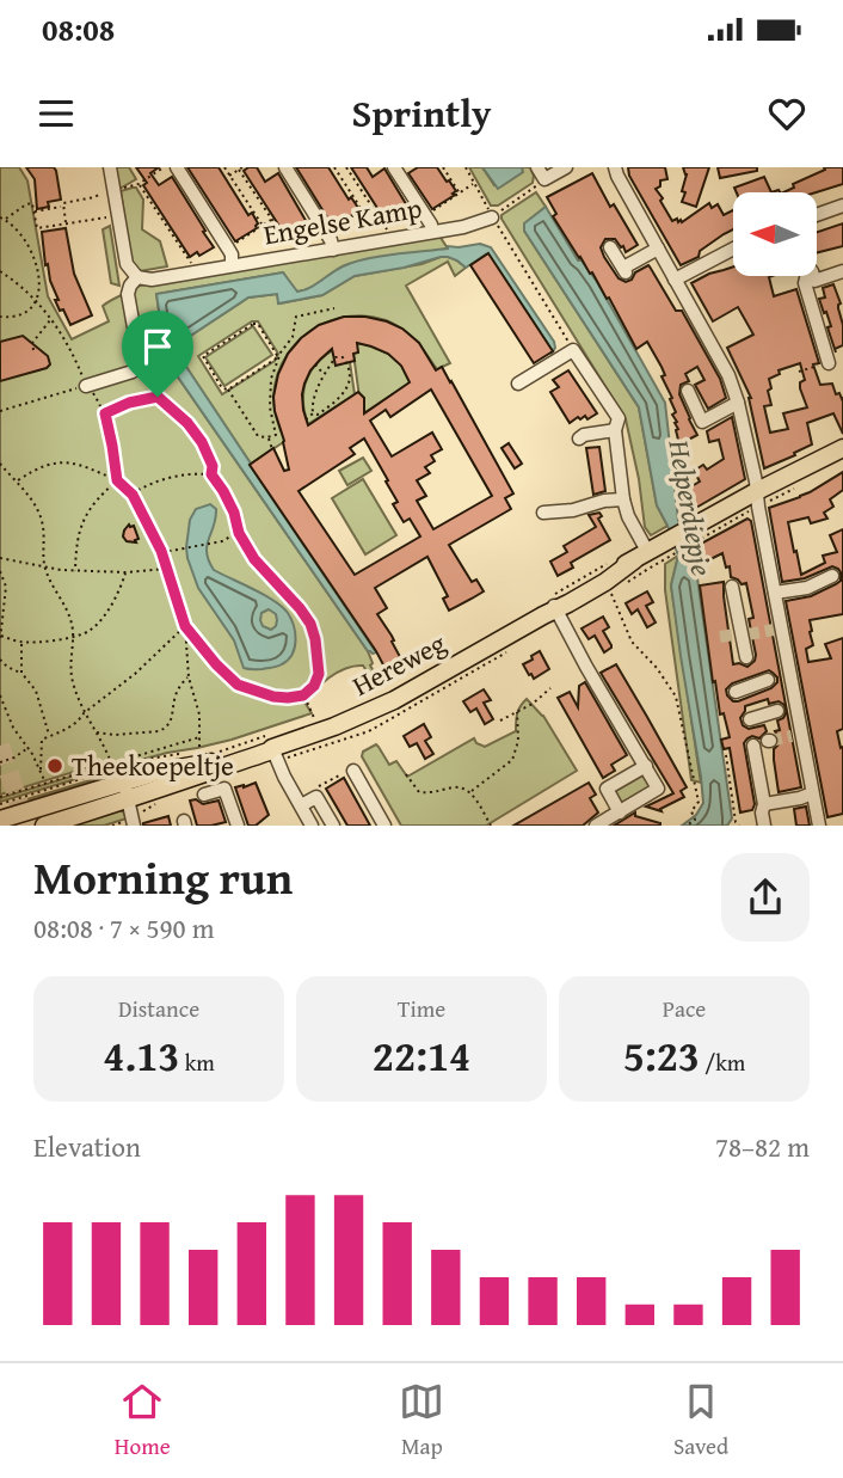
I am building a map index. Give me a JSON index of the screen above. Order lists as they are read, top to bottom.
{
  "streets": {
    "main road": ["Hereweg"],
    "street": ["Engelse Kamp"]
  },
  "water": ["Helperdiepje"],
  "places": ["Theekoepeltje"],
  "north": "left",
  "page": {
    "status": "08:08",
    "header": "Sprintly",
    "heading": ["Morning run", "08:08 · 7 × 590 m"],
    "stats": [
      ["Distance", "4.13 km"],
      ["Time", "22:14"],
      ["Pace", "5:23 /km"]
    ],
    "chart": ["Elevation", "78–82 m"],
    "tabs": ["Home", "Map", "Saved"]
  }
}
